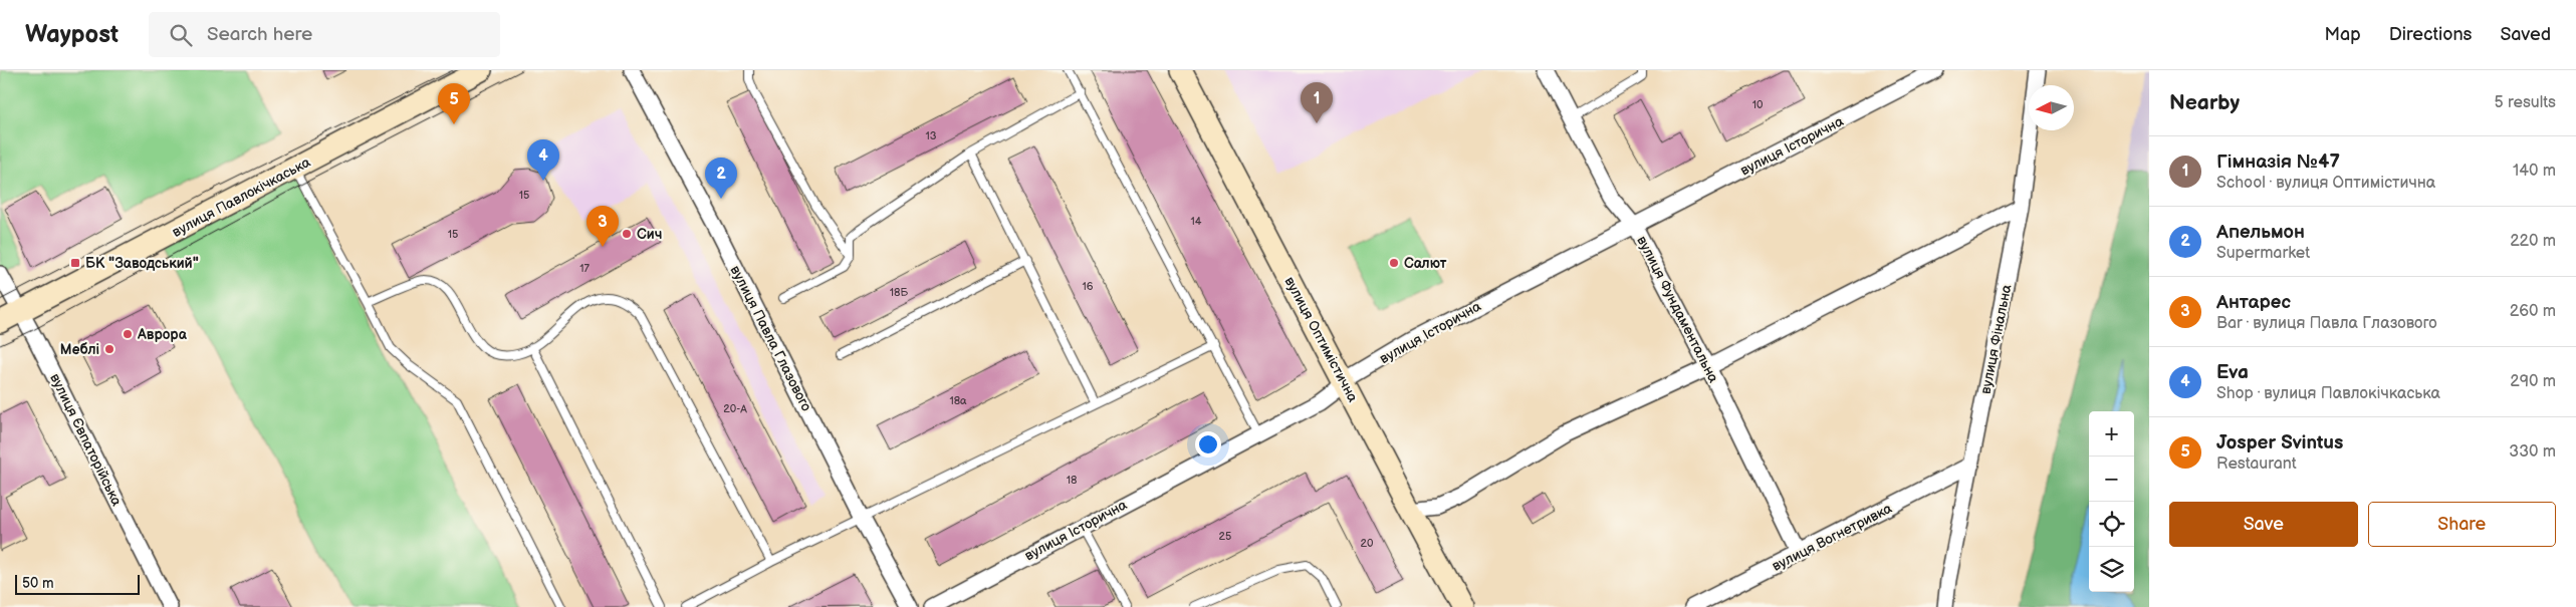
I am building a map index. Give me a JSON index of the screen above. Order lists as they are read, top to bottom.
{
  "streets": {
    "street": [
      "вулиця Історична",
      "вулиця Павлокічкаська",
      "вулиця Фундаментальна",
      "вулиця Павла Глазового",
      "вулиця Оптимістична",
      "вулиця Фінальна",
      "вулиця Євпаторійська",
      "вулиця Вогнетривка"
    ]
  },
  "crossings": [
    ["вулиця Історична", "вулиця Фундаментальна"],
    ["вулиця Історична", "вулиця Оптимістична"],
    ["вулиця Павлокічкаська", "вулиця Євпаторійська"],
    ["вулиця Фундаментальна", "вулиця Вогнетривка"],
    ["вулиця Фінальна", "вулиця Вогнетривка"]
  ],
  "places": {
    "other": [
      "Сич",
      "Салют",
      "Аврора",
      "Меблі"
    ],
    "transit": ["БК \"Заводський\""]
  },
  "house_numbers": [
    "10",
    "13",
    "15",
    "14",
    "15",
    "17",
    "16",
    "18Б",
    "18а",
    "20-А",
    "18",
    "25",
    "20"
  ],
  "scale_bar": "50 m",
  "north": "left",
  "page": {
    "header": "Waypost",
    "search": "Search here",
    "nav": ["Map", "Directions", "Saved"],
    "heading": ["Nearby", "5 results"],
    "pins": [
      "1",
      "5",
      "4",
      "2",
      "3"
    ],
    "list": [
      {
        "mark": "1",
        "name": "Гімназія №47",
        "note": "School · вулиця Оптимістична",
        "value": "140 m"
      },
      {
        "mark": "2",
        "name": "Апельмон",
        "note": "Supermarket",
        "value": "220 m"
      },
      {
        "mark": "3",
        "name": "Антарес",
        "note": "Bar · вулиця Павла Глазового",
        "value": "260 m"
      },
      {
        "mark": "4",
        "name": "Eva",
        "note": "Shop · вулиця Павлокічкаська",
        "value": "290 m"
      },
      {
        "mark": "5",
        "name": "Josper Svintus",
        "note": "Restaurant",
        "value": "330 m"
      }
    ],
    "map_buttons": ["+", "−"],
    "buttons": ["Save", "Share"],
    "scale": "50 m"
  }
}
